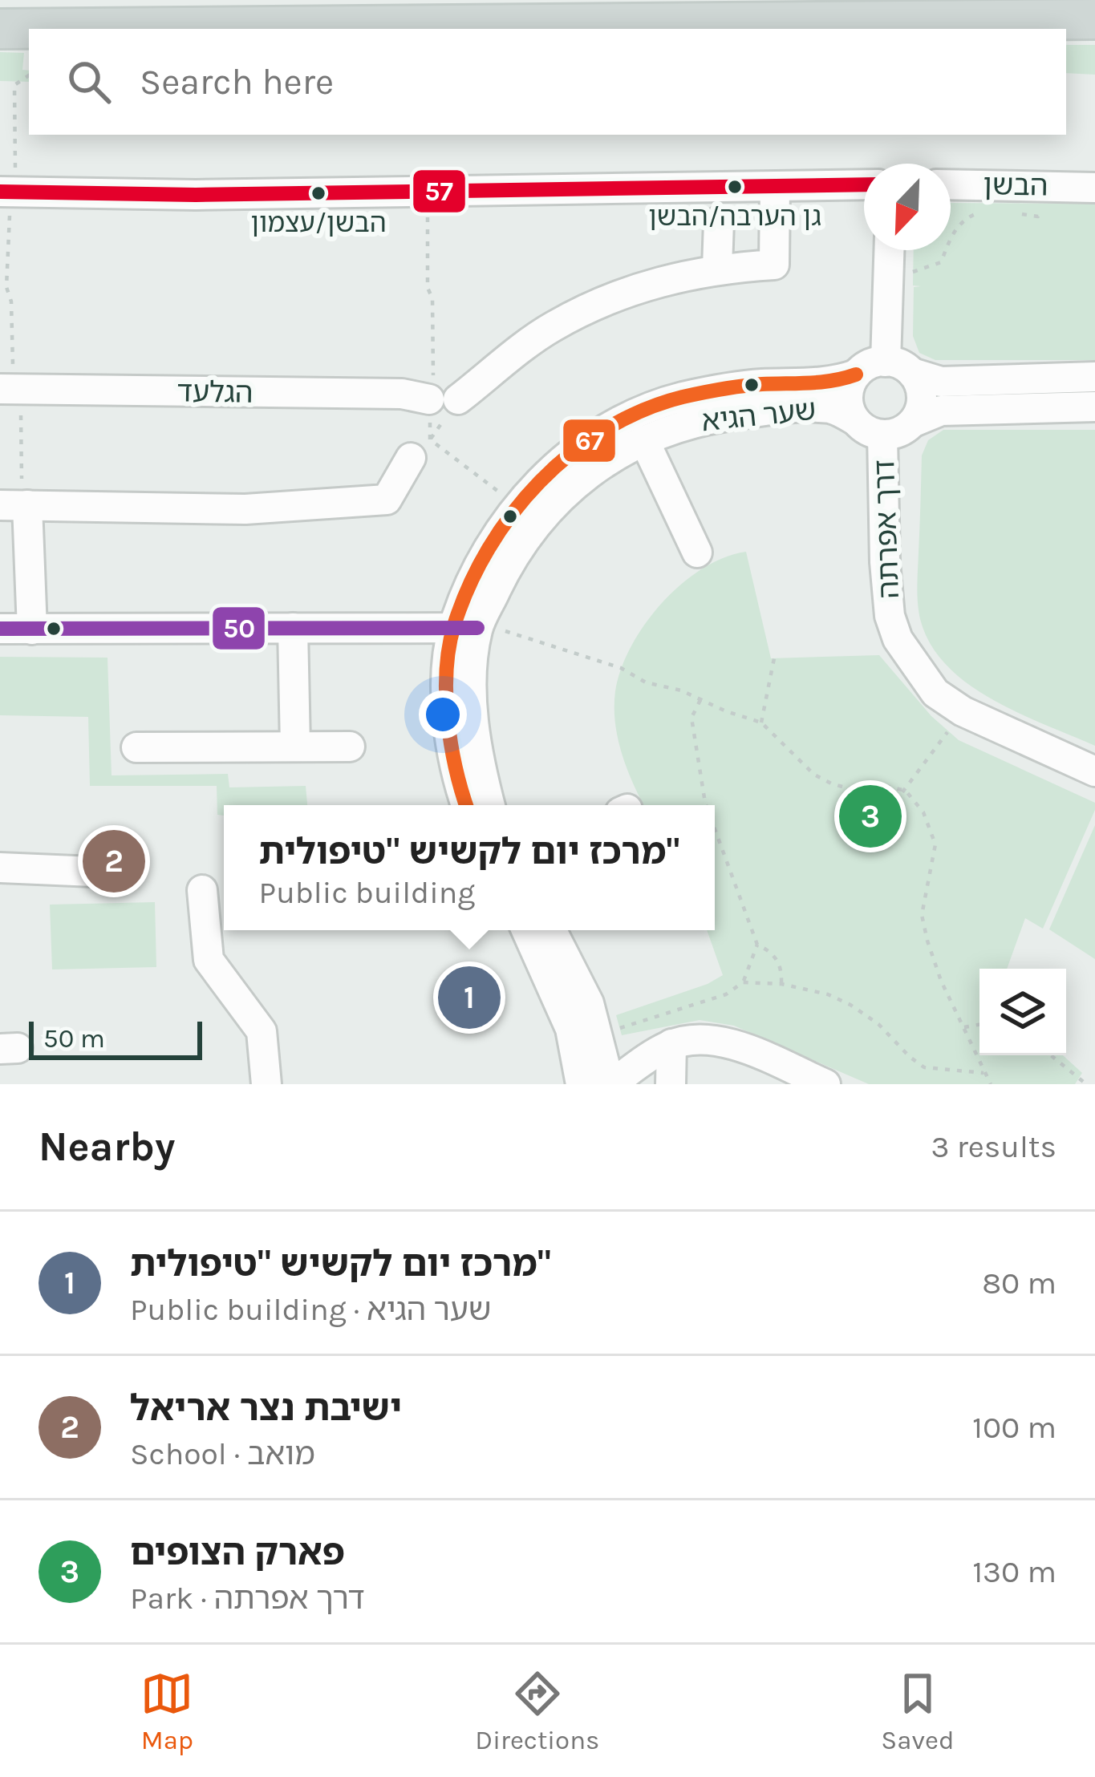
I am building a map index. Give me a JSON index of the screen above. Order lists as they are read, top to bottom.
{
  "streets": {
    "street": [
      "הבשן",
      "הגלעד",
      "שער הגיא",
      "דרך אפרתה"
    ]
  },
  "crossings": [
    ["שער הגיא", "דרך אפרתה"]
  ],
  "places": ["גן הערבה/הבשן", "הבשן/עצמון"],
  "lines": ["transit line 57", "transit line 67", "transit line 50"],
  "scale_bar": "50 m",
  "north": "bottom left",
  "page": {
    "search": "Search here",
    "pins": ["3", "2", "1"],
    "popup": ["מרכז יום לקשיש \"טיפולית\"", "Public building"],
    "scale": "50 m",
    "heading": ["Nearby", "3 results"],
    "list": [
      {
        "mark": "1",
        "name": "מרכז יום לקשיש \"טיפולית\"",
        "note": "Public building · שער הגיא",
        "value": "80 m"
      },
      {
        "mark": "2",
        "name": "ישיבת נצר אריאל",
        "note": "School · מואב",
        "value": "100 m"
      },
      {
        "mark": "3",
        "name": "פארק הצופים",
        "note": "Park · דרך אפרתה",
        "value": "130 m"
      }
    ],
    "nav": ["Map", "Directions", "Saved"]
  }
}
